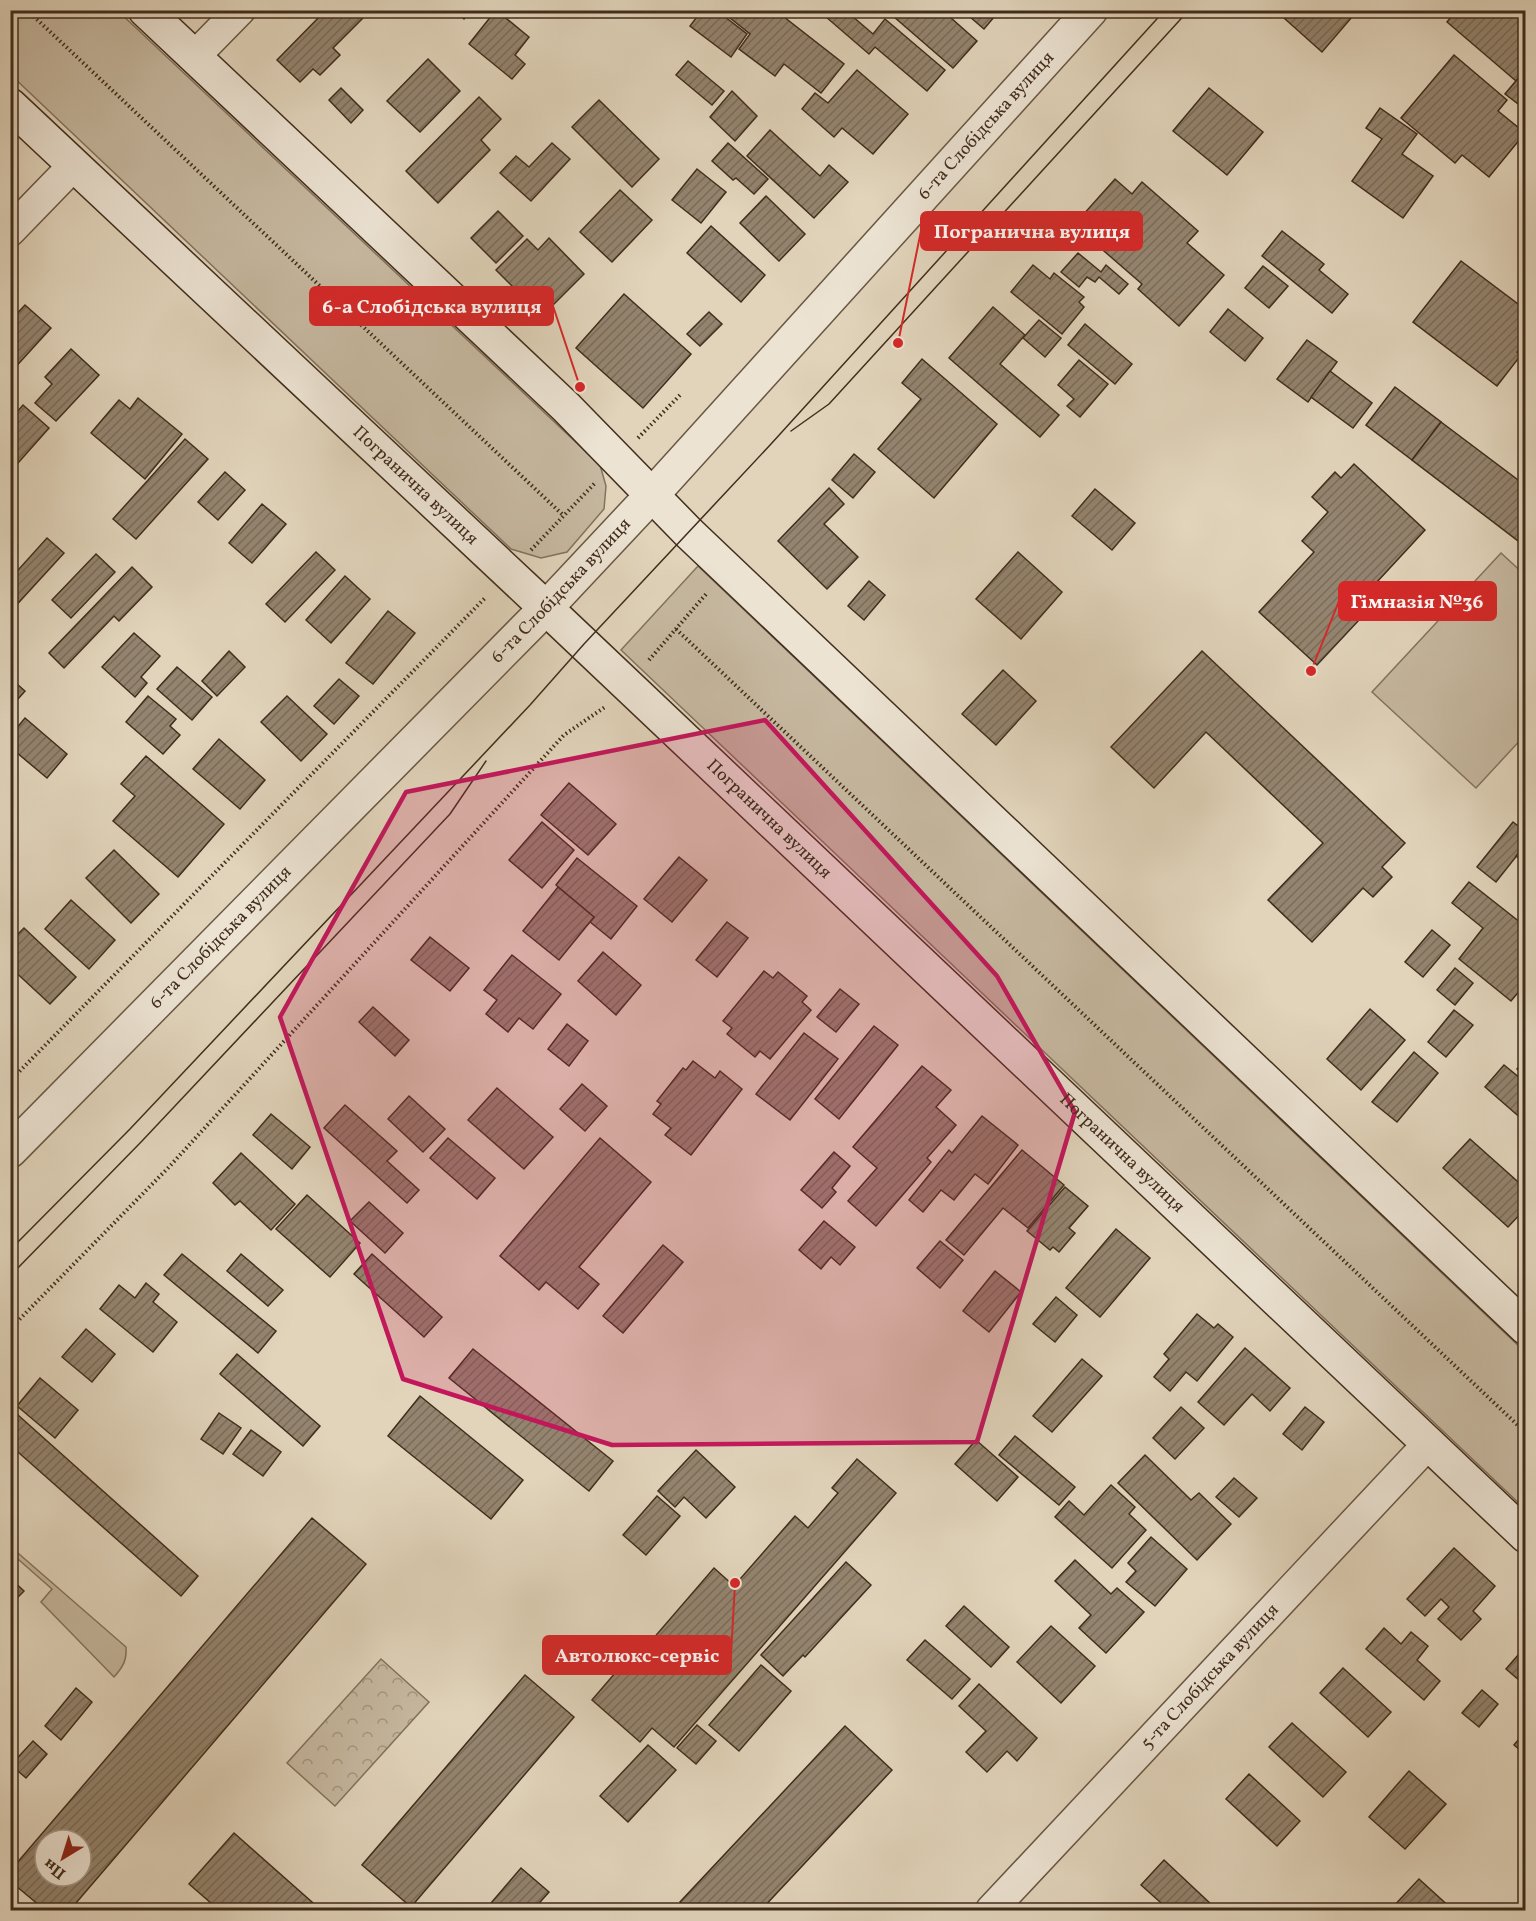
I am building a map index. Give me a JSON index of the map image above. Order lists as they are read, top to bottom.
{
  "streets": {
    "main road": ["6-та Слобідська вулиця", "Погранична вулиця"],
    "street": ["5-та Слобідська вулиця"]
  },
  "crossings": [
    ["6-та Слобідська вулиця", "Погранична вулиця"],
    ["Погранична вулиця", "5-та Слобідська вулиця"]
  ],
  "places": [
    "Погранична вулиця",
    "6-а Слобідська вулиця",
    "Гімназія №36",
    "Автолюкс-сервіс"
  ],
  "north": "bottom left"
}
